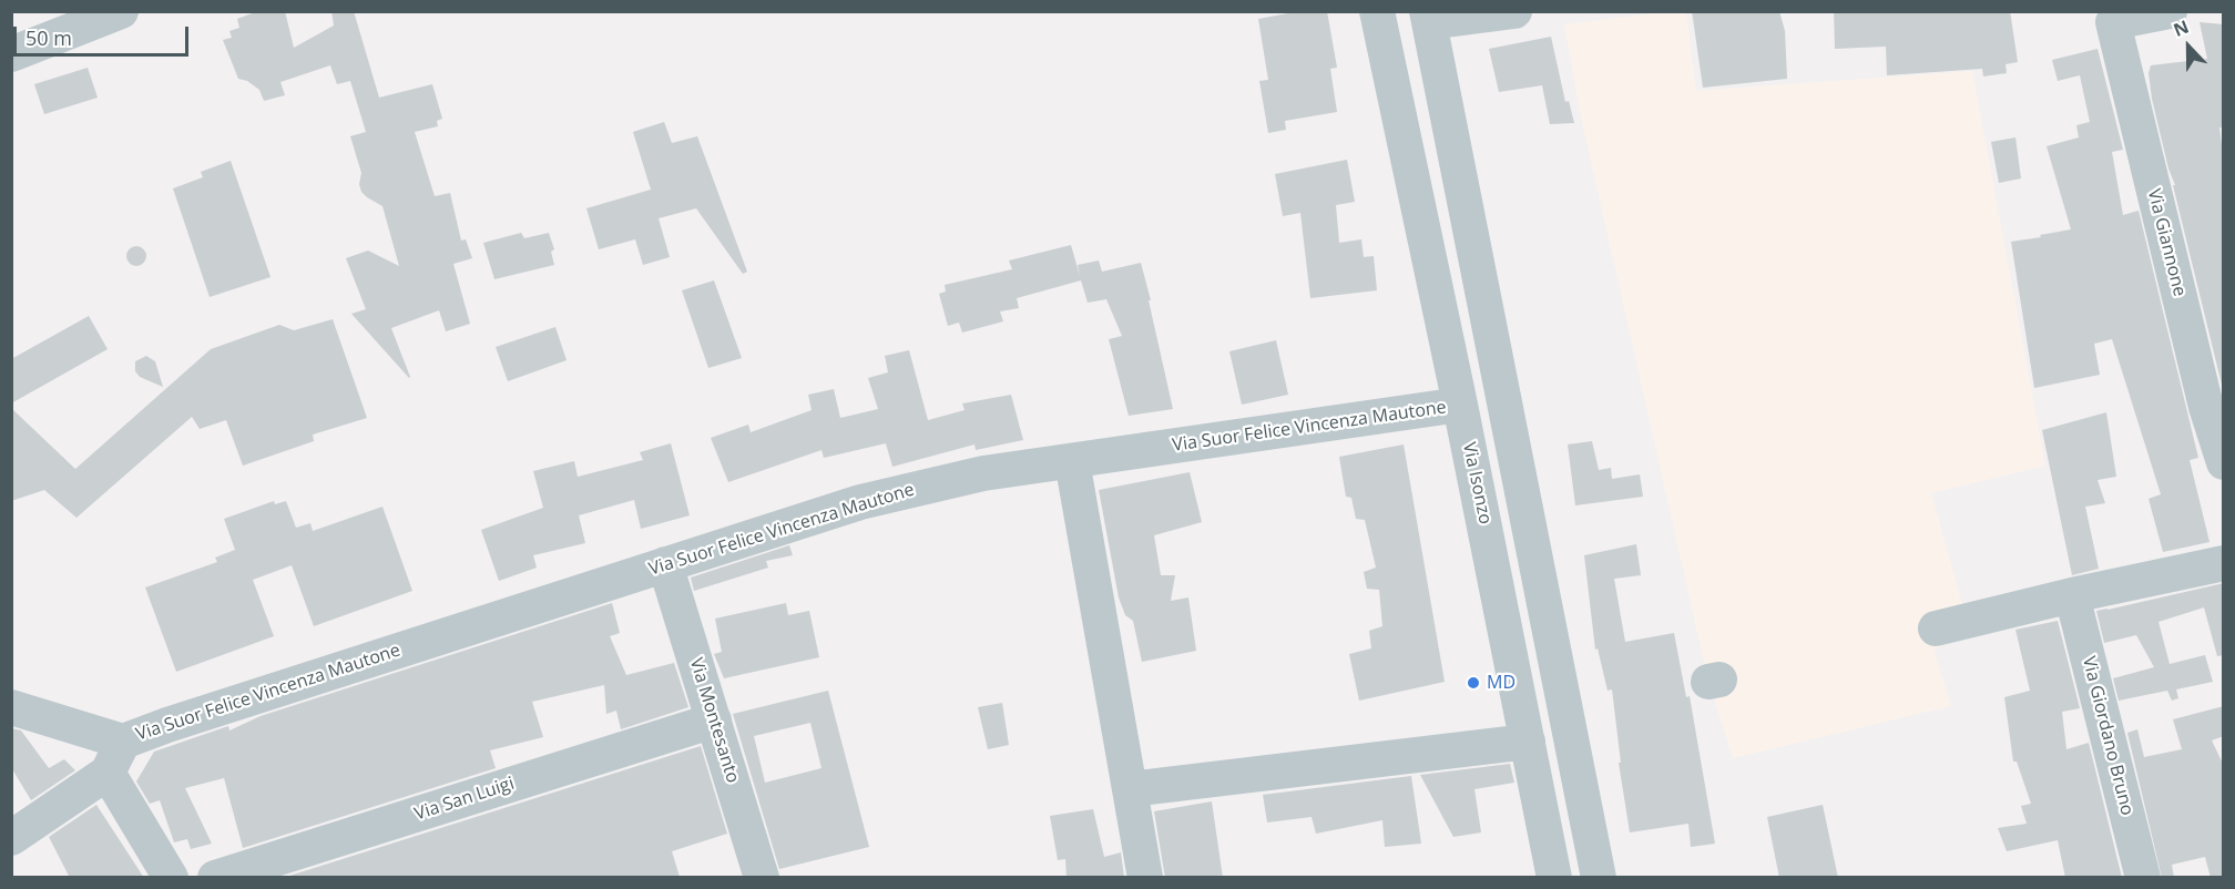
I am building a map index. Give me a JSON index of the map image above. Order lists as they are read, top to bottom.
{
  "streets": {
    "street": [
      "Via Giannone",
      "Via Suor Felice Vincenza Mautone",
      "Via Isonzo",
      "Via Montesanto",
      "Via Giordano Bruno",
      "Via San Luigi"
    ]
  },
  "crossings": [
    ["Via Suor Felice Vincenza Mautone", "Via Isonzo"],
    ["Via Suor Felice Vincenza Mautone", "Via Montesanto"],
    ["Via Montesanto", "Via San Luigi"]
  ],
  "places": ["MD"],
  "scale_bar": "50 m",
  "north": "top"
}
